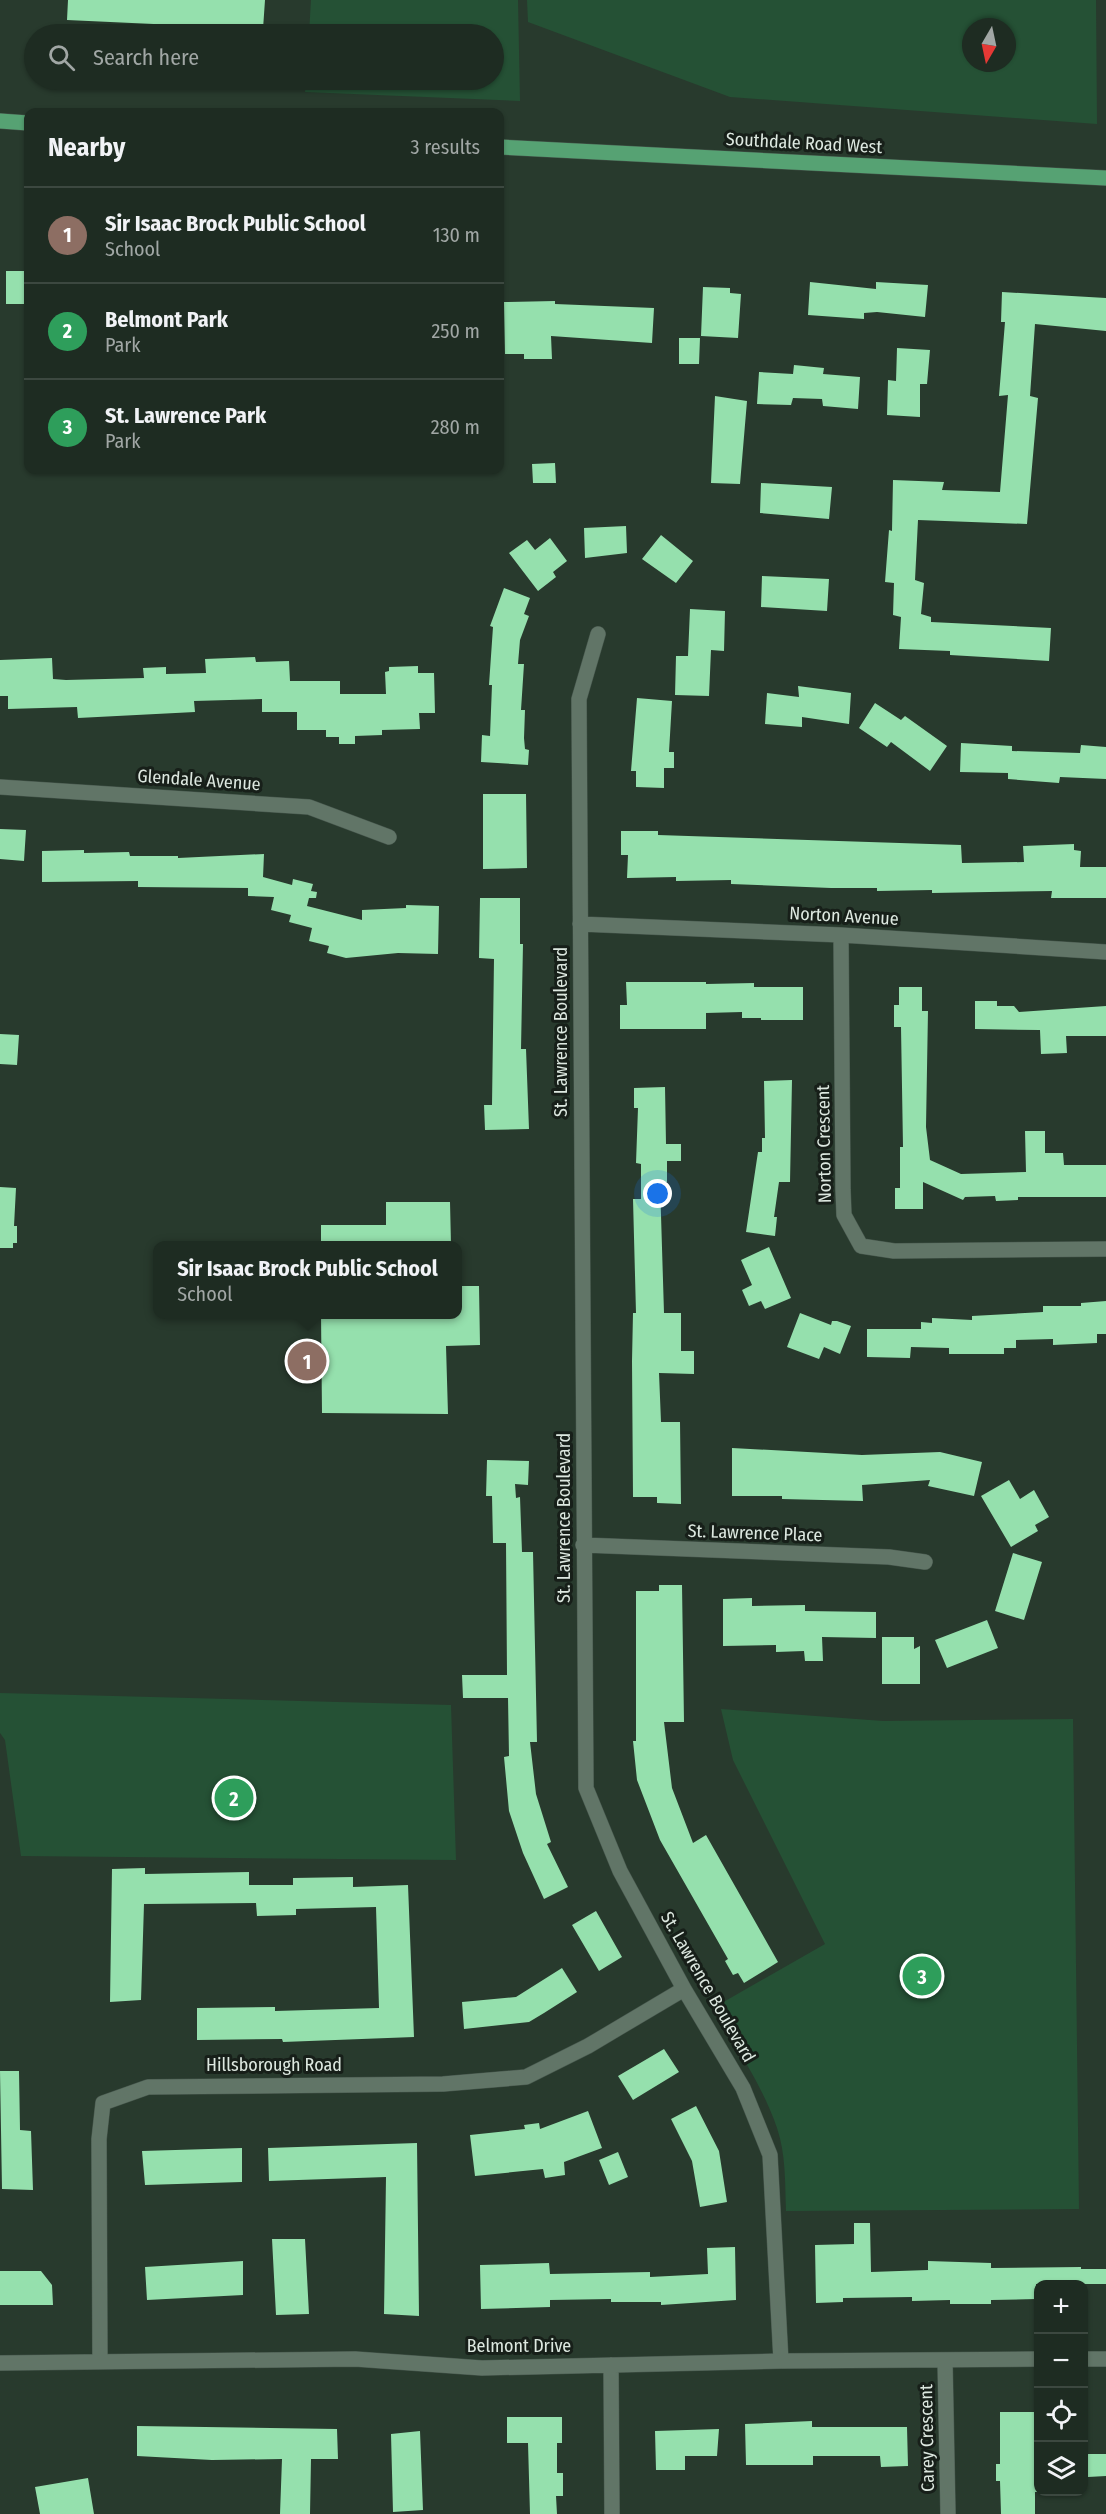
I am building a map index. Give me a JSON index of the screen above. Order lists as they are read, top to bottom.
{
  "streets": {
    "main road": ["Southdale Road West"],
    "street": [
      "Glendale Avenue",
      "Norton Avenue",
      "St. Lawrence Boulevard",
      "Norton Crescent",
      "St. Lawrence Place",
      "Hillsborough Road",
      "Belmont Drive",
      "Carey Crescent"
    ]
  },
  "crossings": [
    ["Norton Avenue", "St. Lawrence Boulevard"],
    ["Norton Avenue", "Norton Crescent"],
    ["St. Lawrence Boulevard", "St. Lawrence Place"],
    ["St. Lawrence Boulevard", "Hillsborough Road"],
    ["St. Lawrence Boulevard", "Belmont Drive"],
    ["Hillsborough Road", "Belmont Drive"],
    ["Belmont Drive", "Carey Crescent"]
  ],
  "north": "bottom",
  "page": {
    "search": "Search here",
    "heading": ["Nearby", "3 results"],
    "list": [
      {
        "mark": "1",
        "name": "Sir Isaac Brock Public School",
        "note": "School",
        "value": "130 m"
      },
      {
        "mark": "2",
        "name": "Belmont Park",
        "note": "Park",
        "value": "250 m"
      },
      {
        "mark": "3",
        "name": "St. Lawrence Park",
        "note": "Park",
        "value": "280 m"
      }
    ],
    "popup": ["Sir Isaac Brock Public School", "School"],
    "pins": ["1", "2", "3"],
    "map_buttons": ["+", "−"]
  }
}
